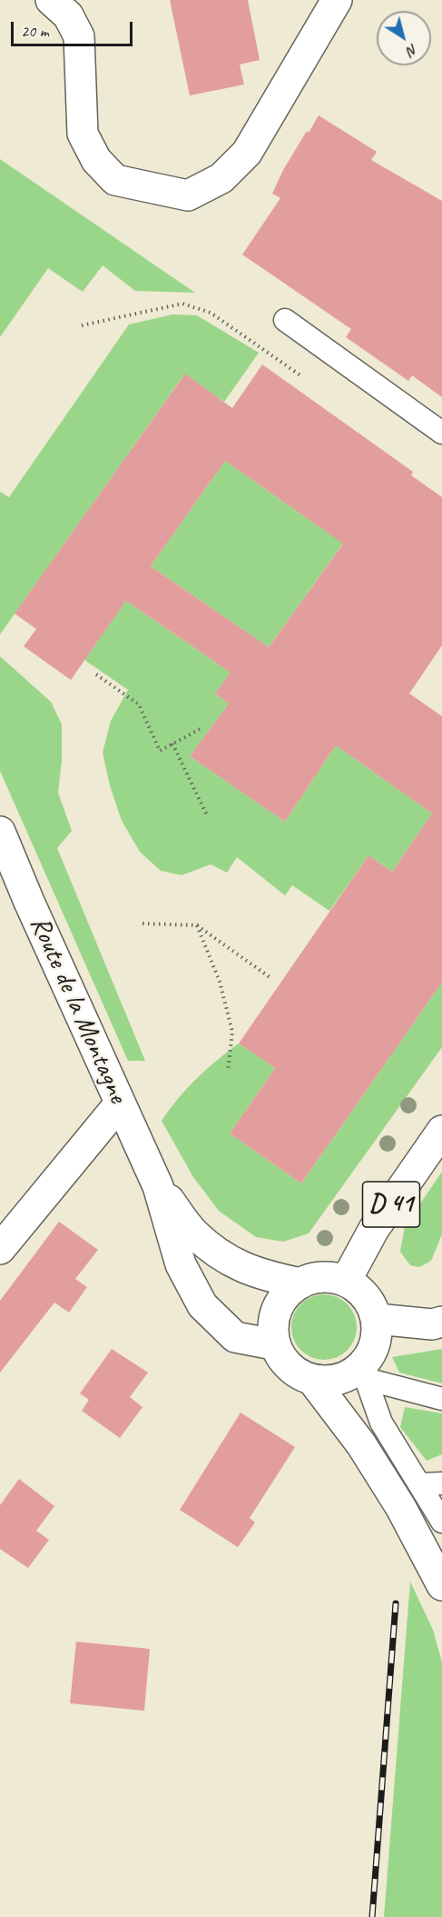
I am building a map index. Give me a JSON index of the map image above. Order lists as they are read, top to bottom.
{
  "streets": {
    "main road": ["Route de la Montagne", "D 41"]
  },
  "crossings": [
    ["Route de la Montagne", "D 41"]
  ],
  "scale_bar": "20 m",
  "north": "bottom right"
}
